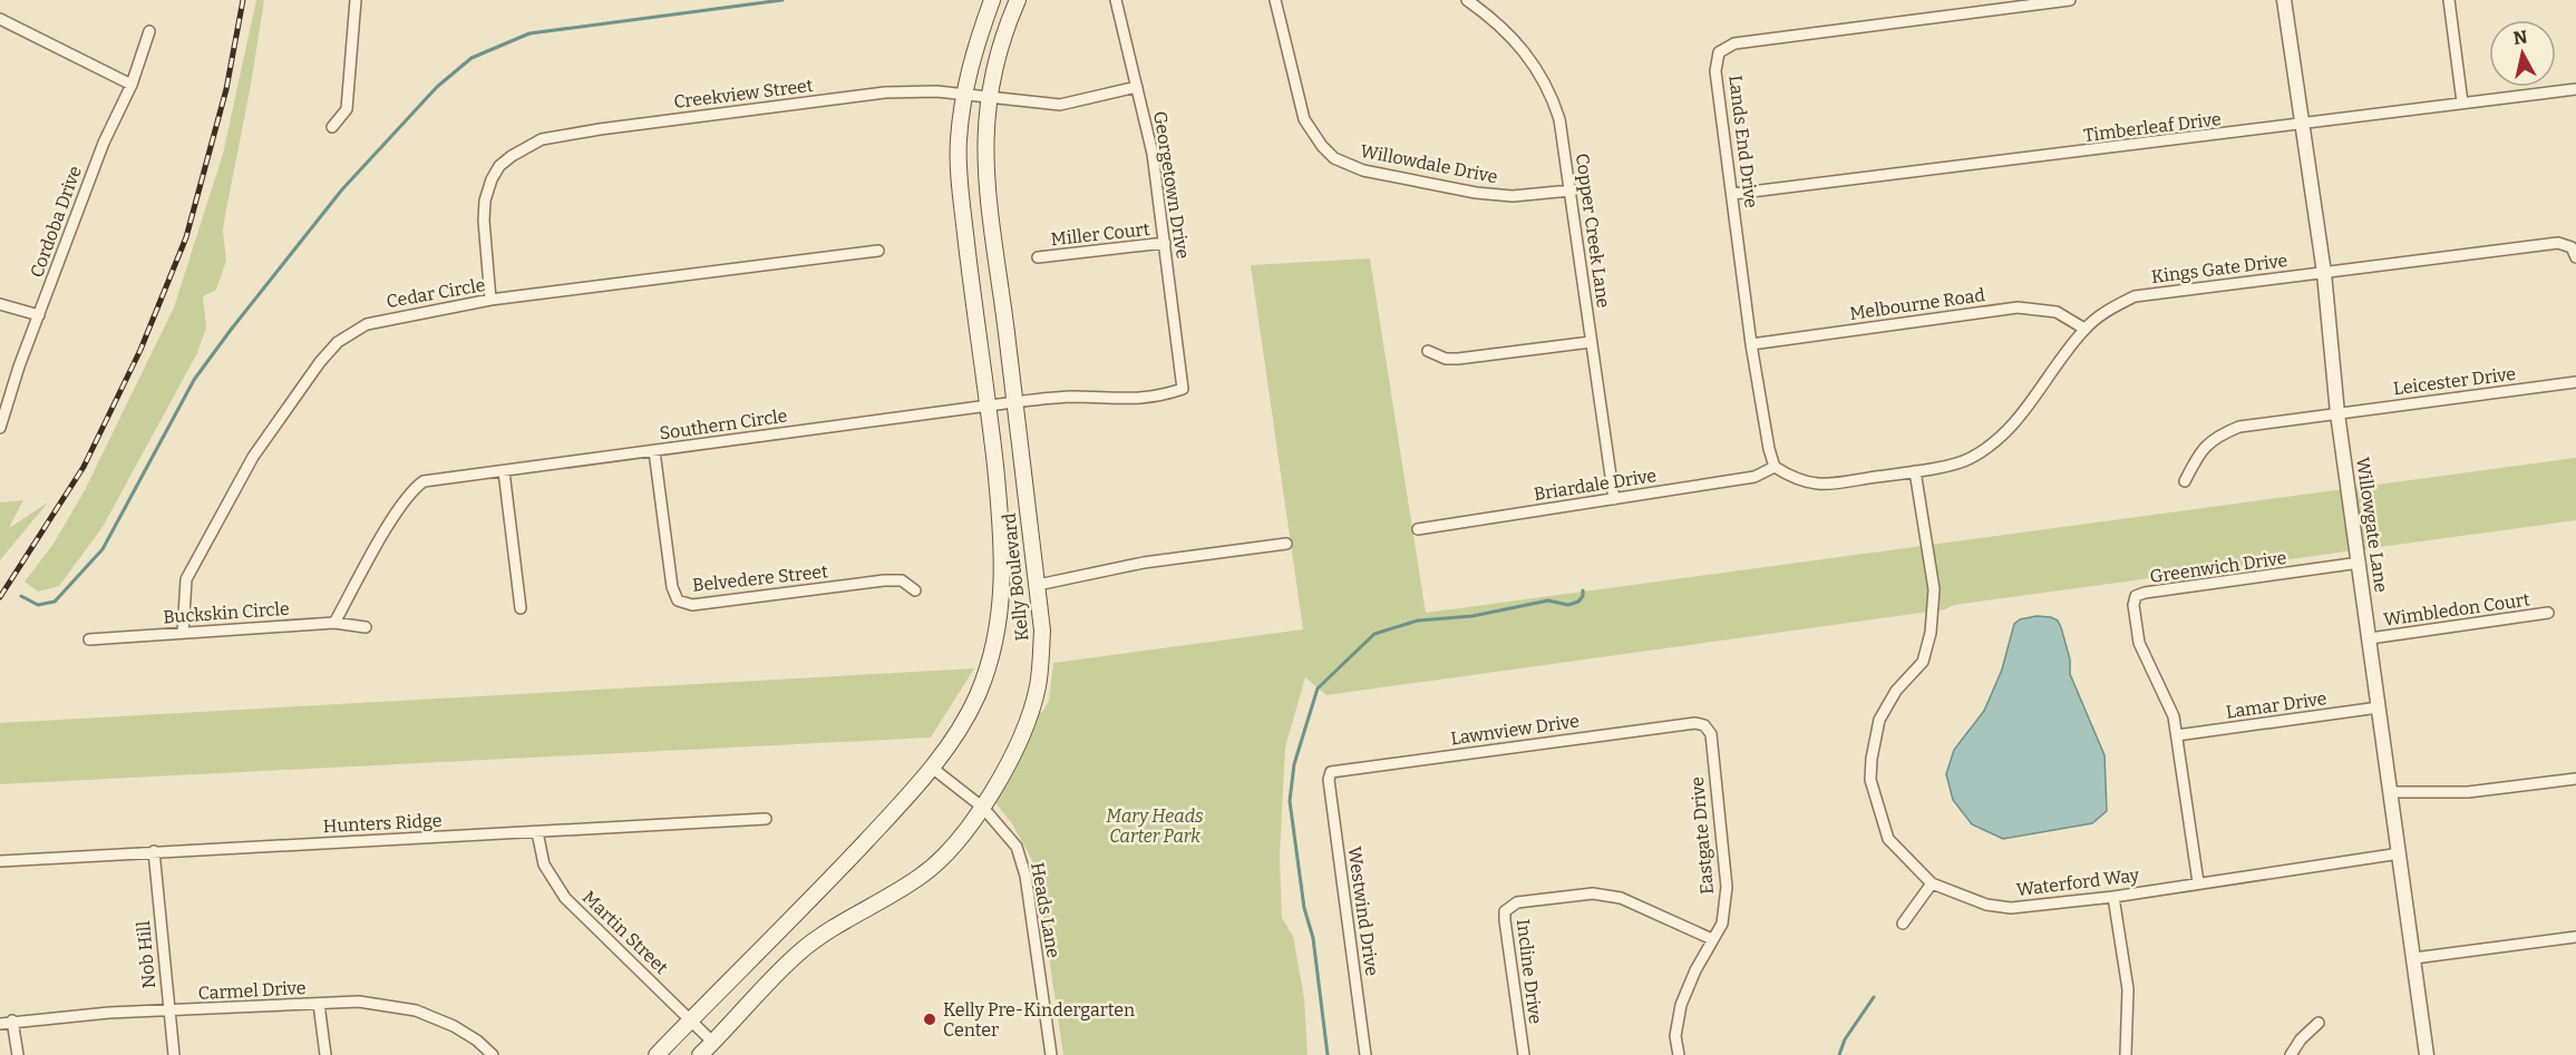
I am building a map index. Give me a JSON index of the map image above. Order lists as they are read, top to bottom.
{
  "streets": {
    "main road": ["Kelly Boulevard"],
    "street": [
      "Creekview Street",
      "Timberleaf Drive",
      "Lands End Drive",
      "Willowdale Drive",
      "Georgetown Drive",
      "Cordoba Drive",
      "Copper Creek Lane",
      "Miller Court",
      "Kings Gate Drive",
      "Cedar Circle",
      "Melbourne Road",
      "Leicester Drive",
      "Southern Circle",
      "Briardale Drive",
      "Willowgate Lane",
      "Greenwich Drive",
      "Belvedere Street",
      "Wimbledon Court",
      "Buckskin Circle",
      "Lamar Drive",
      "Lawnview Drive",
      "Hunters Ridge",
      "Eastgate Drive",
      "Waterford Way",
      "Heads Lane",
      "Westwind Drive",
      "Martin Street",
      "Nob Hill",
      "Incline Drive",
      "Carmel Drive"
    ]
  },
  "crossings": [
    ["Creekview Street", "Georgetown Drive"],
    ["Creekview Street", "Cedar Circle"],
    ["Creekview Street", "Kelly Boulevard"],
    ["Timberleaf Drive", "Lands End Drive"],
    ["Timberleaf Drive", "Willowgate Lane"],
    ["Lands End Drive", "Kings Gate Drive"],
    ["Lands End Drive", "Melbourne Road"],
    ["Lands End Drive", "Briardale Drive"],
    ["Willowdale Drive", "Copper Creek Lane"],
    ["Georgetown Drive", "Miller Court"],
    ["Georgetown Drive", "Southern Circle"],
    ["Copper Creek Lane", "Briardale Drive"],
    ["Kings Gate Drive", "Melbourne Road"],
    ["Kings Gate Drive", "Briardale Drive"],
    ["Kings Gate Drive", "Willowgate Lane"],
    ["Kings Gate Drive", "Waterford Way"],
    ["Cedar Circle", "Buckskin Circle"],
    ["Leicester Drive", "Willowgate Lane"],
    ["Southern Circle", "Kelly Boulevard"],
    ["Southern Circle", "Belvedere Street"],
    ["Southern Circle", "Buckskin Circle"],
    ["Willowgate Lane", "Greenwich Drive"],
    ["Willowgate Lane", "Wimbledon Court"],
    ["Willowgate Lane", "Lamar Drive"],
    ["Willowgate Lane", "Waterford Way"],
    ["Greenwich Drive", "Lamar Drive"],
    ["Greenwich Drive", "Waterford Way"],
    ["Kelly Boulevard", "Heads Lane"],
    ["Kelly Boulevard", "Martin Street"],
    ["Lawnview Drive", "Eastgate Drive"],
    ["Lawnview Drive", "Westwind Drive"],
    ["Hunters Ridge", "Martin Street"],
    ["Hunters Ridge", "Nob Hill"],
    ["Eastgate Drive", "Incline Drive"],
    ["Nob Hill", "Carmel Drive"]
  ],
  "parks": ["Mary Heads Carter Park"],
  "places": ["Kelly Pre-Kindergarten Center"],
  "north": "top"
}
